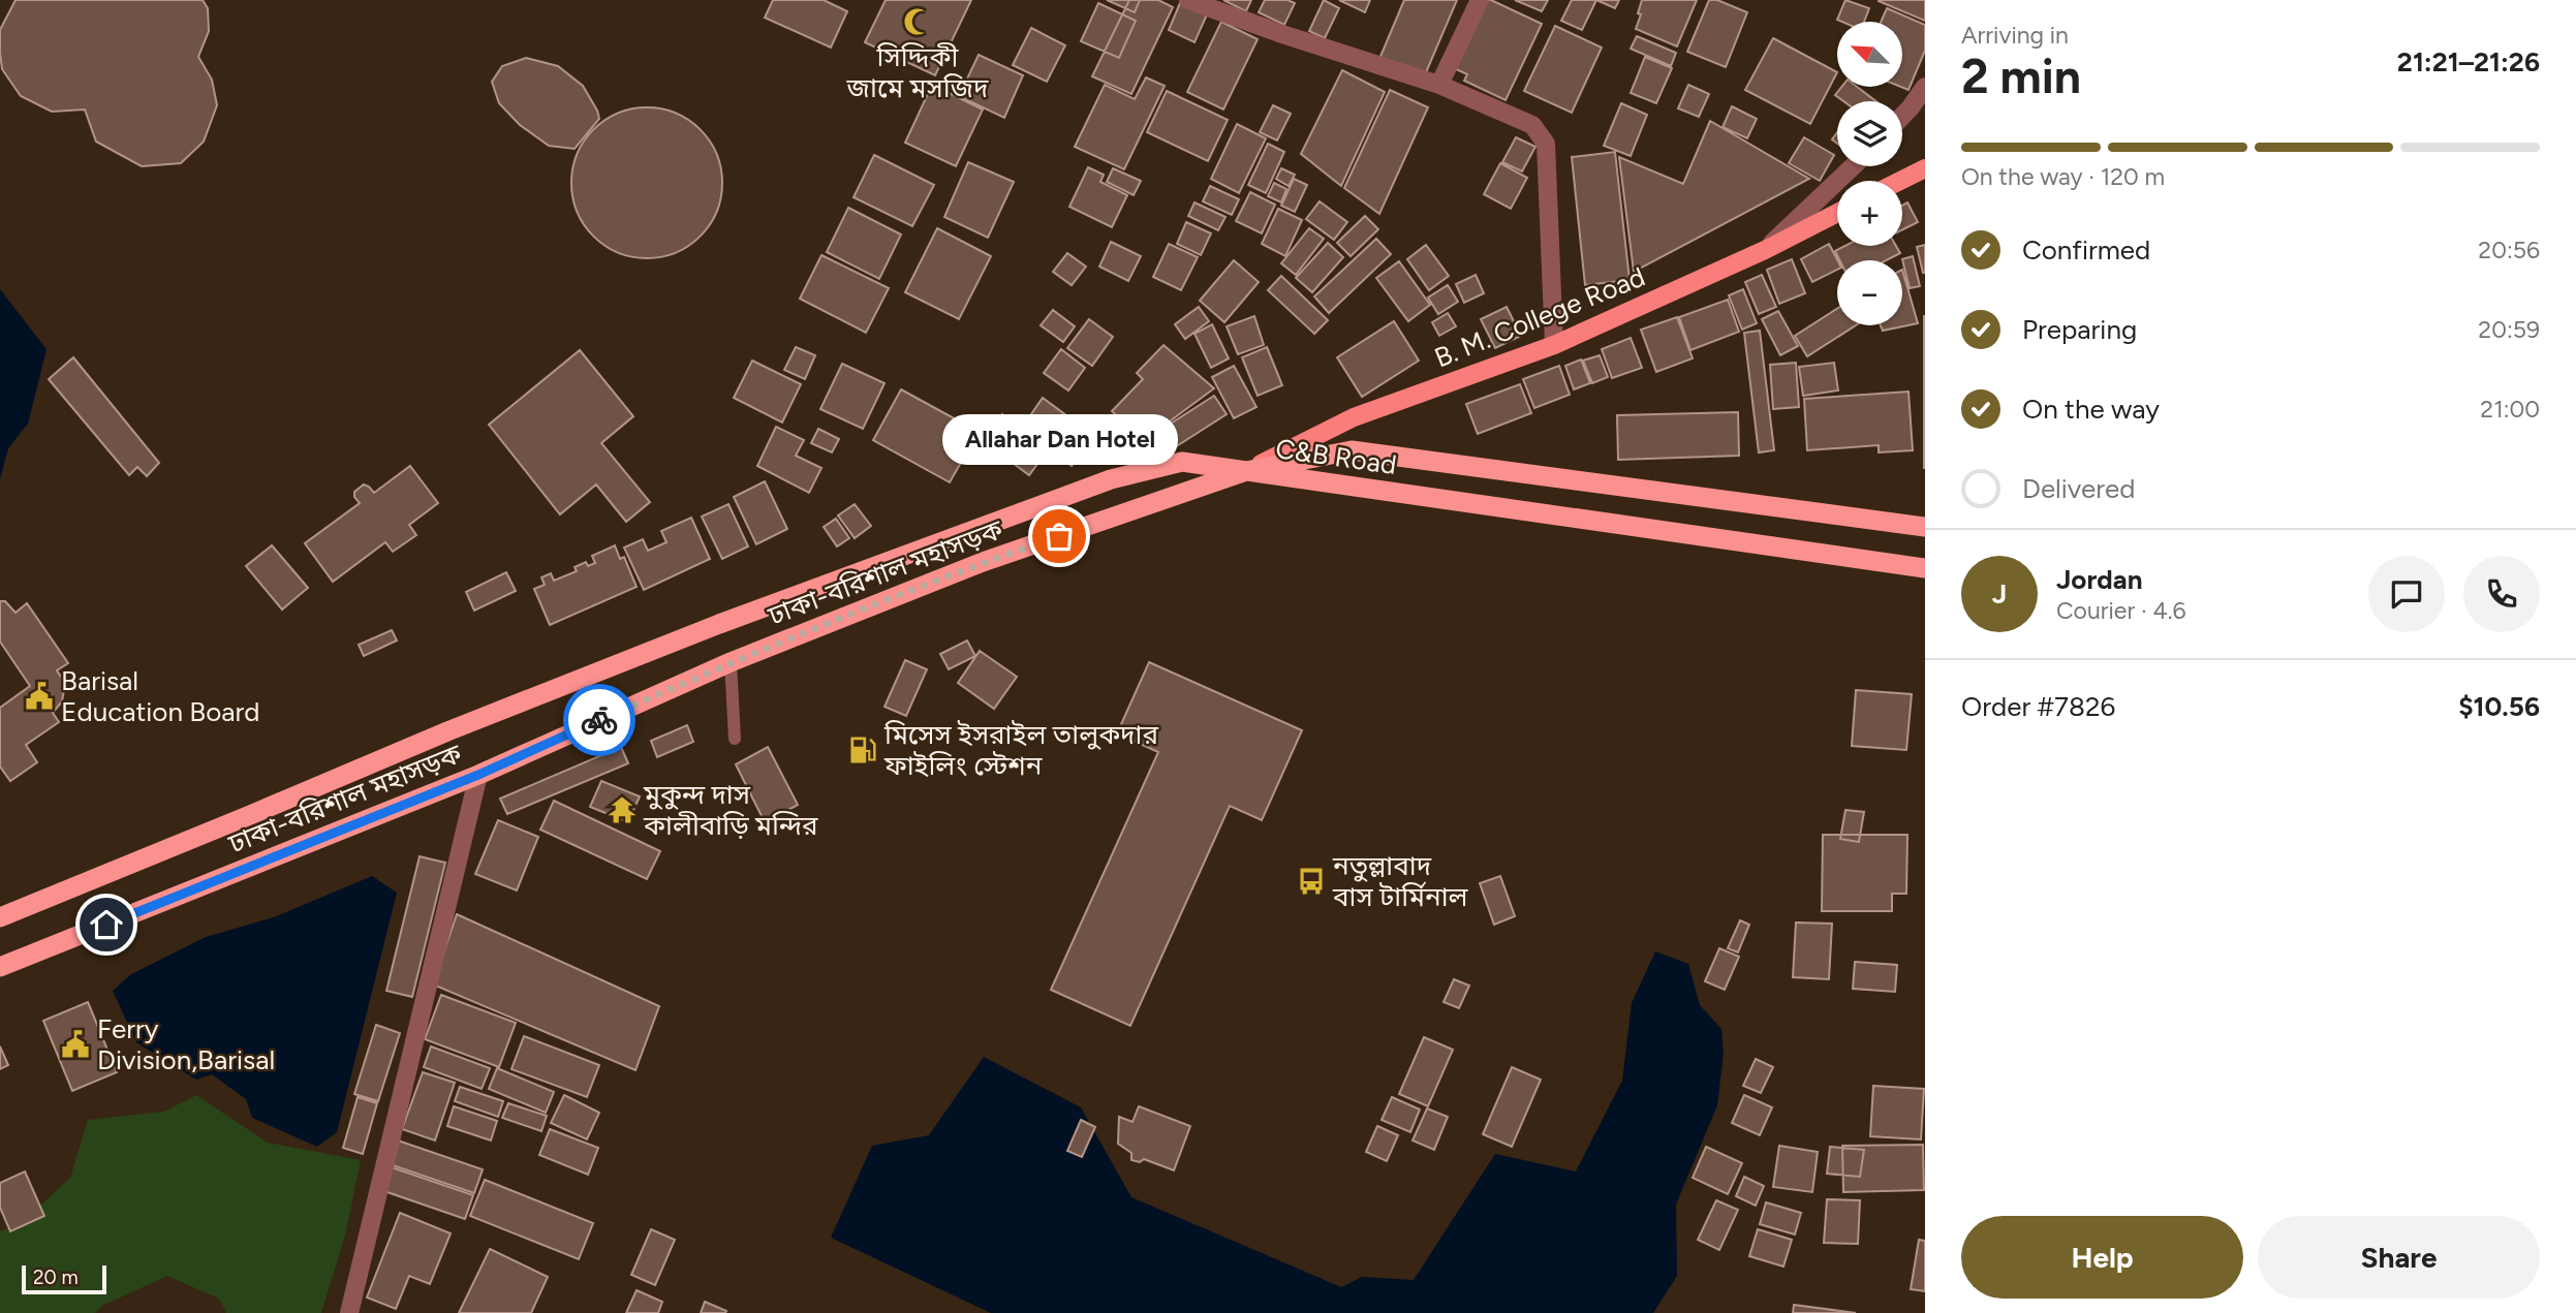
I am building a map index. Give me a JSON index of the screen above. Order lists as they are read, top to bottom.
{
  "streets": {
    "highway": ["C&B Road", "ঢাকা-বরিশাল মহাসড়ক"],
    "main road": ["B. M. College Road"]
  },
  "crossings": [
    ["B. M. College Road", "C&B Road"],
    ["B. M. College Road", "ঢাকা-বরিশাল মহাসড়ক"],
    ["C&B Road", "ঢাকা-বরিশাল মহাসড়ক"]
  ],
  "places": {
    "mosque": ["সিদ্দিকী জামে মসজিদ"],
    "other": ["Allahar Dan Hotel"],
    "public building": ["Barisal Education Board", "Ferry Division,Barisal"],
    "fuel station": ["মিসেস ইসরাইল তালুকদার ফাইলিং স্টেশন"],
    "temple": ["মুকুন্দ দাস কালীবাড়ি মন্দির"],
    "bus stop": ["নতুল্লাবাদ বাস টার্মিনাল"]
  },
  "scale_bar": "20 m",
  "north": "top left",
  "page": {
    "heading": ["2 min", "Arriving in", "21:21–21:26"],
    "panel": [
      "Jordan",
      "Courier · 4.6",
      "Order #7826",
      "$10.56"
    ],
    "map_buttons": ["+", "−"],
    "bar": "On the way · 120 m",
    "list": [
      ["Confirmed", "20:56"],
      ["Preparing", "20:59"],
      ["On the way", "21:00"],
      "Delivered"
    ],
    "bubble": "Allahar Dan Hotel",
    "round": "J",
    "buttons": ["Help", "Share"],
    "scale": "20 m"
  }
}
